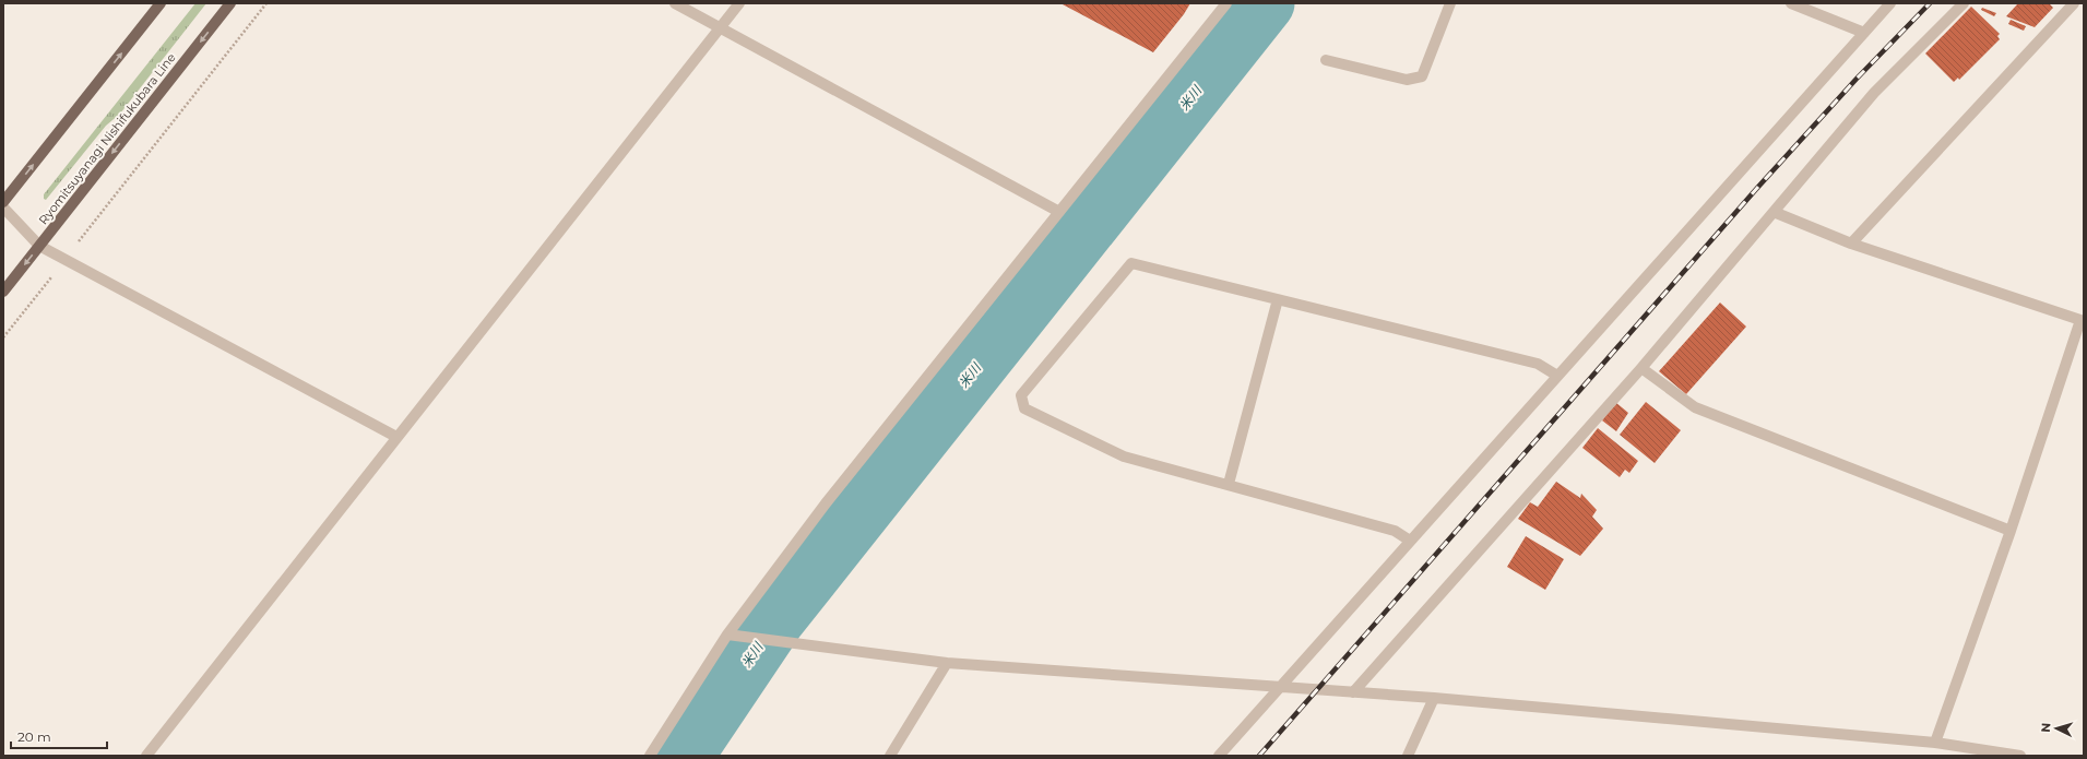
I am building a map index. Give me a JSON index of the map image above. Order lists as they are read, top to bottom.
{
  "streets": {
    "main road": ["Ryomitsuyanagi Nishifukubara Line"]
  },
  "water": ["米川"],
  "scale_bar": "20 m",
  "north": "left"
}
